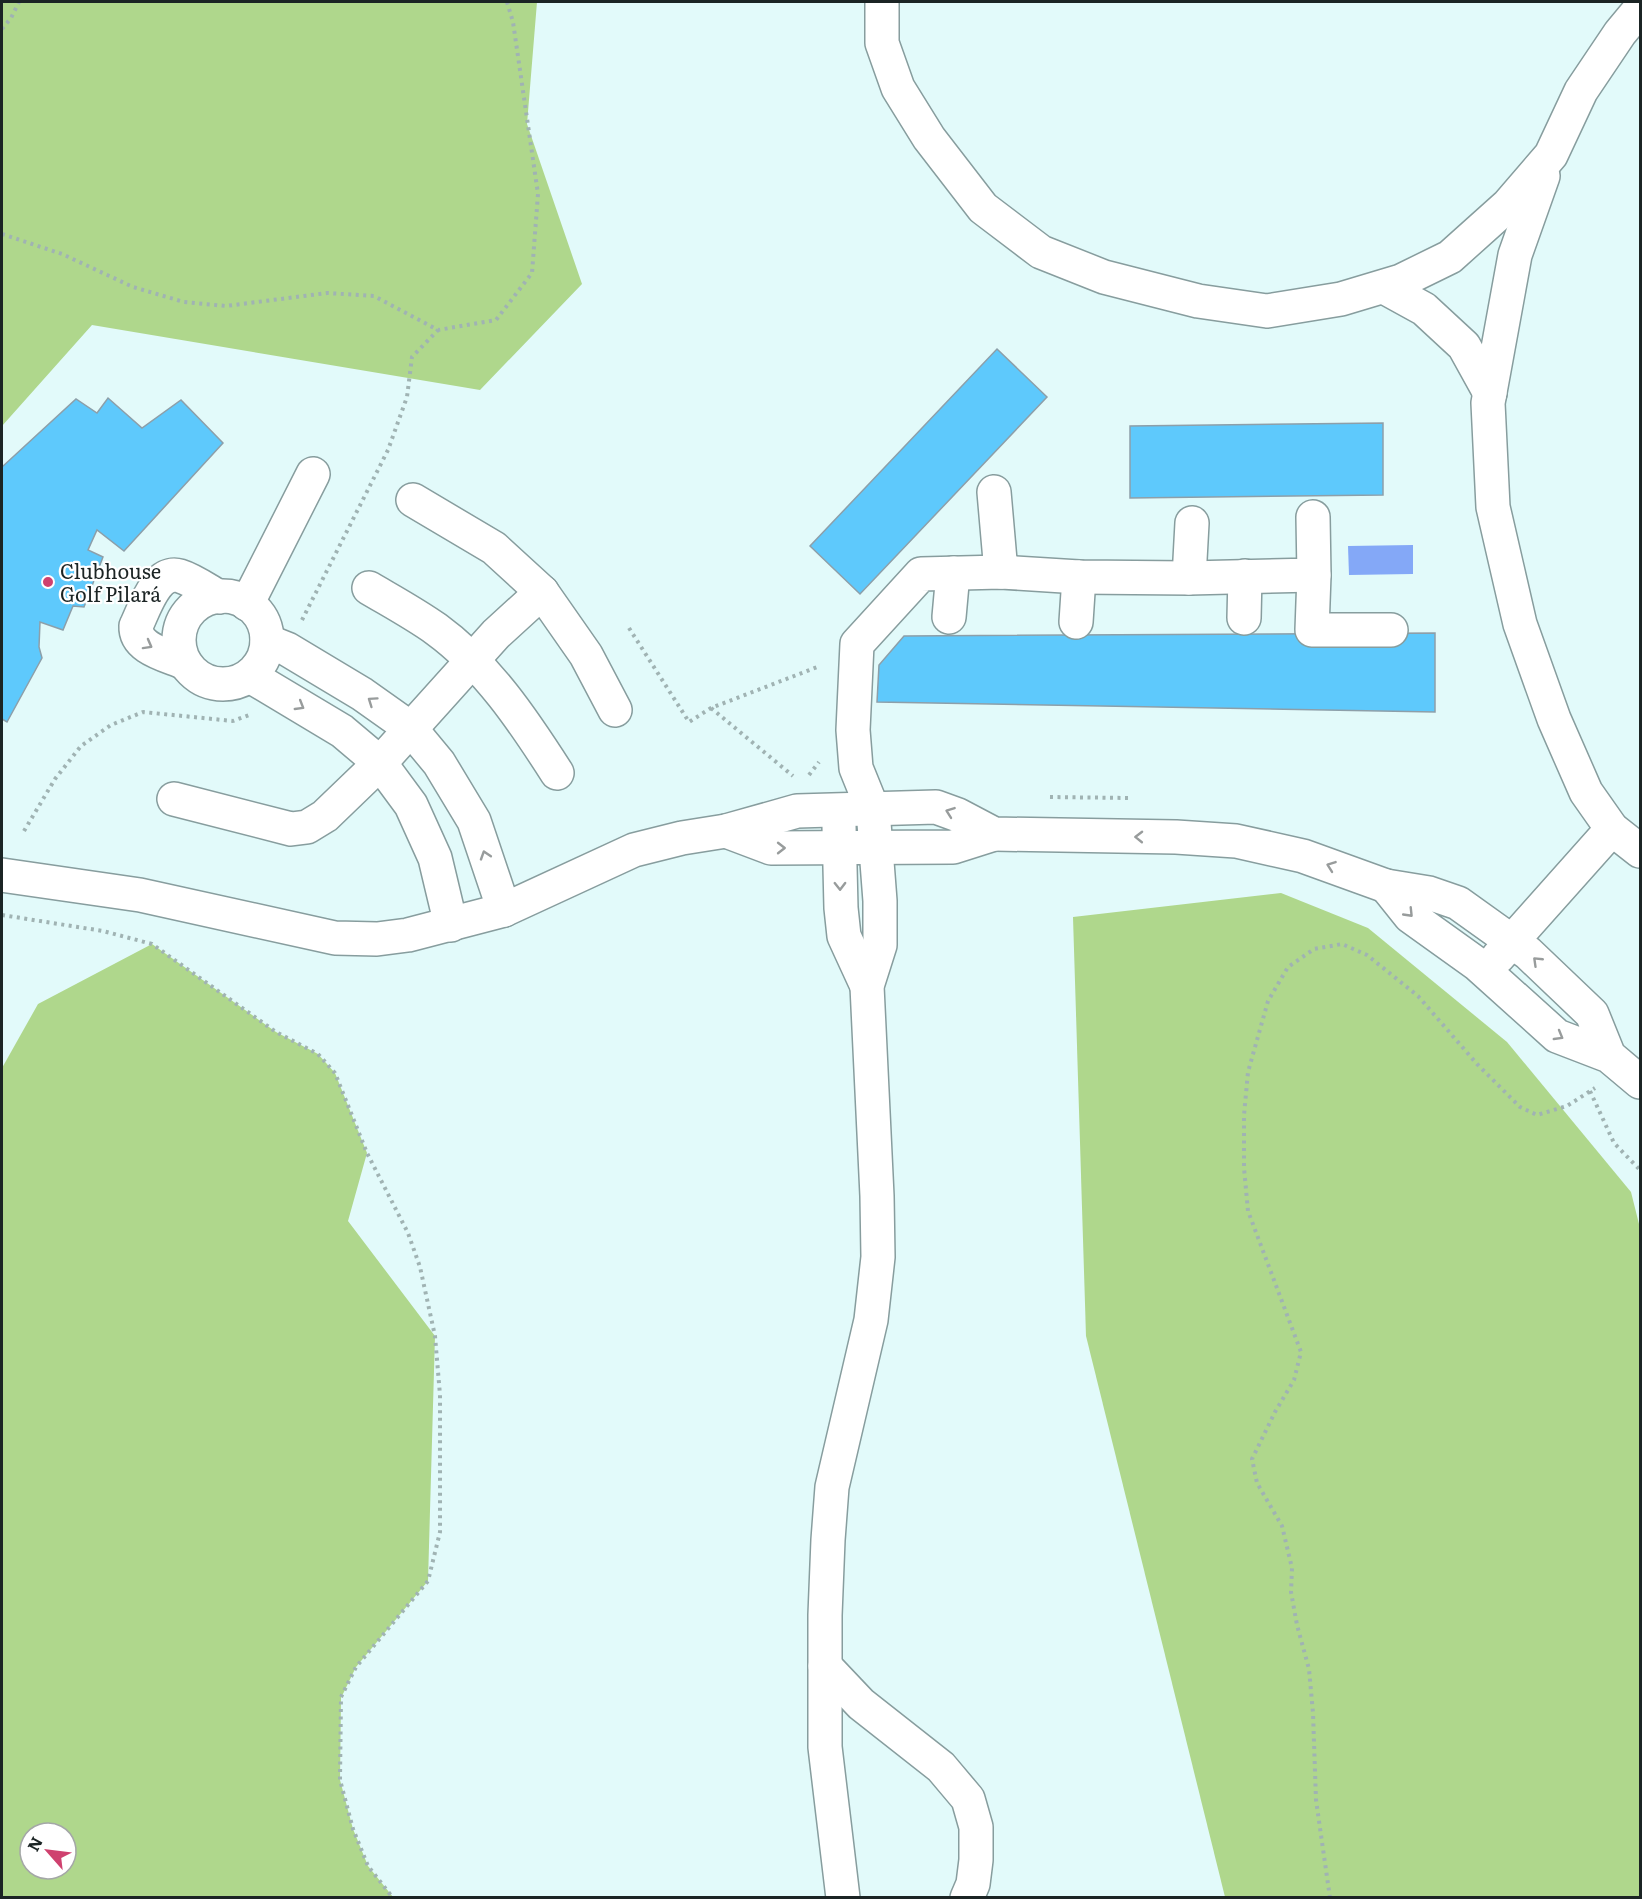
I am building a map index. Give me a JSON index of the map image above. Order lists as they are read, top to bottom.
{
  "places": ["Clubhouse Golf Pilará"],
  "north": "top left"
}
